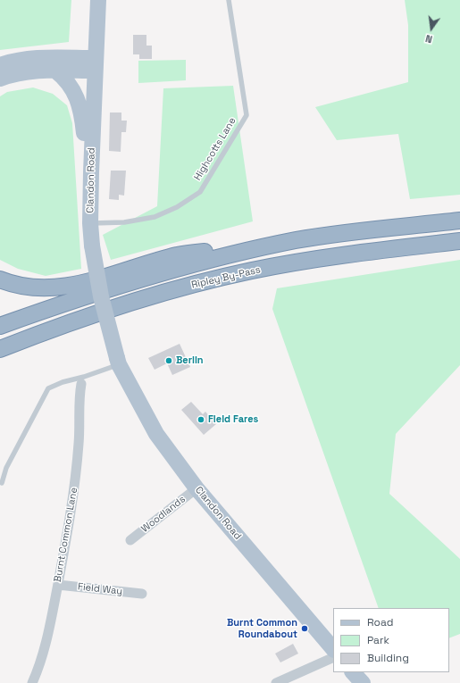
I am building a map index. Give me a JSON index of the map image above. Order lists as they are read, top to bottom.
{
  "streets": {
    "highway": ["Ripley By-Pass"],
    "main road": ["Clandon Road"],
    "street": ["Woodlands", "Burnt Common Lane", "Field Way"],
    "lane": ["Highcotts Lane"]
  },
  "crossings": [
    ["Highcotts Lane", "Clandon Road"],
    ["Clandon Road", "Woodlands"],
    ["Burnt Common Lane", "Field Way"]
  ],
  "places": ["Berlin", "Field Fares", "Burnt Common Roundabout"],
  "legend": ["Road", "Park", "Building"],
  "north": "bottom"
}
